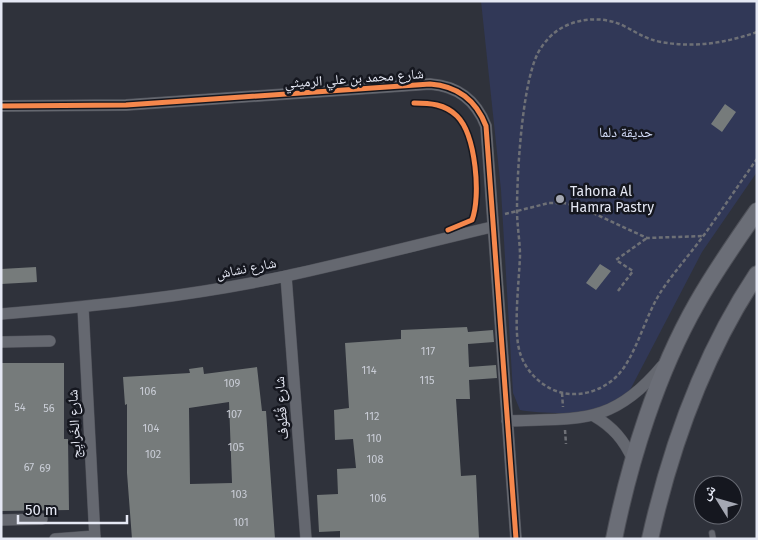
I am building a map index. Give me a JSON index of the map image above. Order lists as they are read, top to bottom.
{
  "streets": {
    "street": [
      "شارع محمد بن علي الرميثي",
      "شارع نشاش",
      "شارع قُطُوف",
      "شارع الخَرايِج"
    ]
  },
  "crossings": [
    ["شارع محمد بن علي الرميثي", "شارع نشاش"],
    ["شارع نشاش", "شارع قُطُوف"],
    ["شارع نشاش", "شارع الخَرايِج"]
  ],
  "parks": ["حديقة دلما"],
  "places": ["Tahona Al Hamra Pastry"],
  "house_numbers": [
    "117",
    "114",
    "115",
    "109",
    "106",
    "54",
    "56",
    "107",
    "112",
    "104",
    "110",
    "105",
    "102",
    "108",
    "67",
    "69",
    "103",
    "106",
    "101"
  ],
  "scale_bar": "50 m",
  "north": "top left"
}
